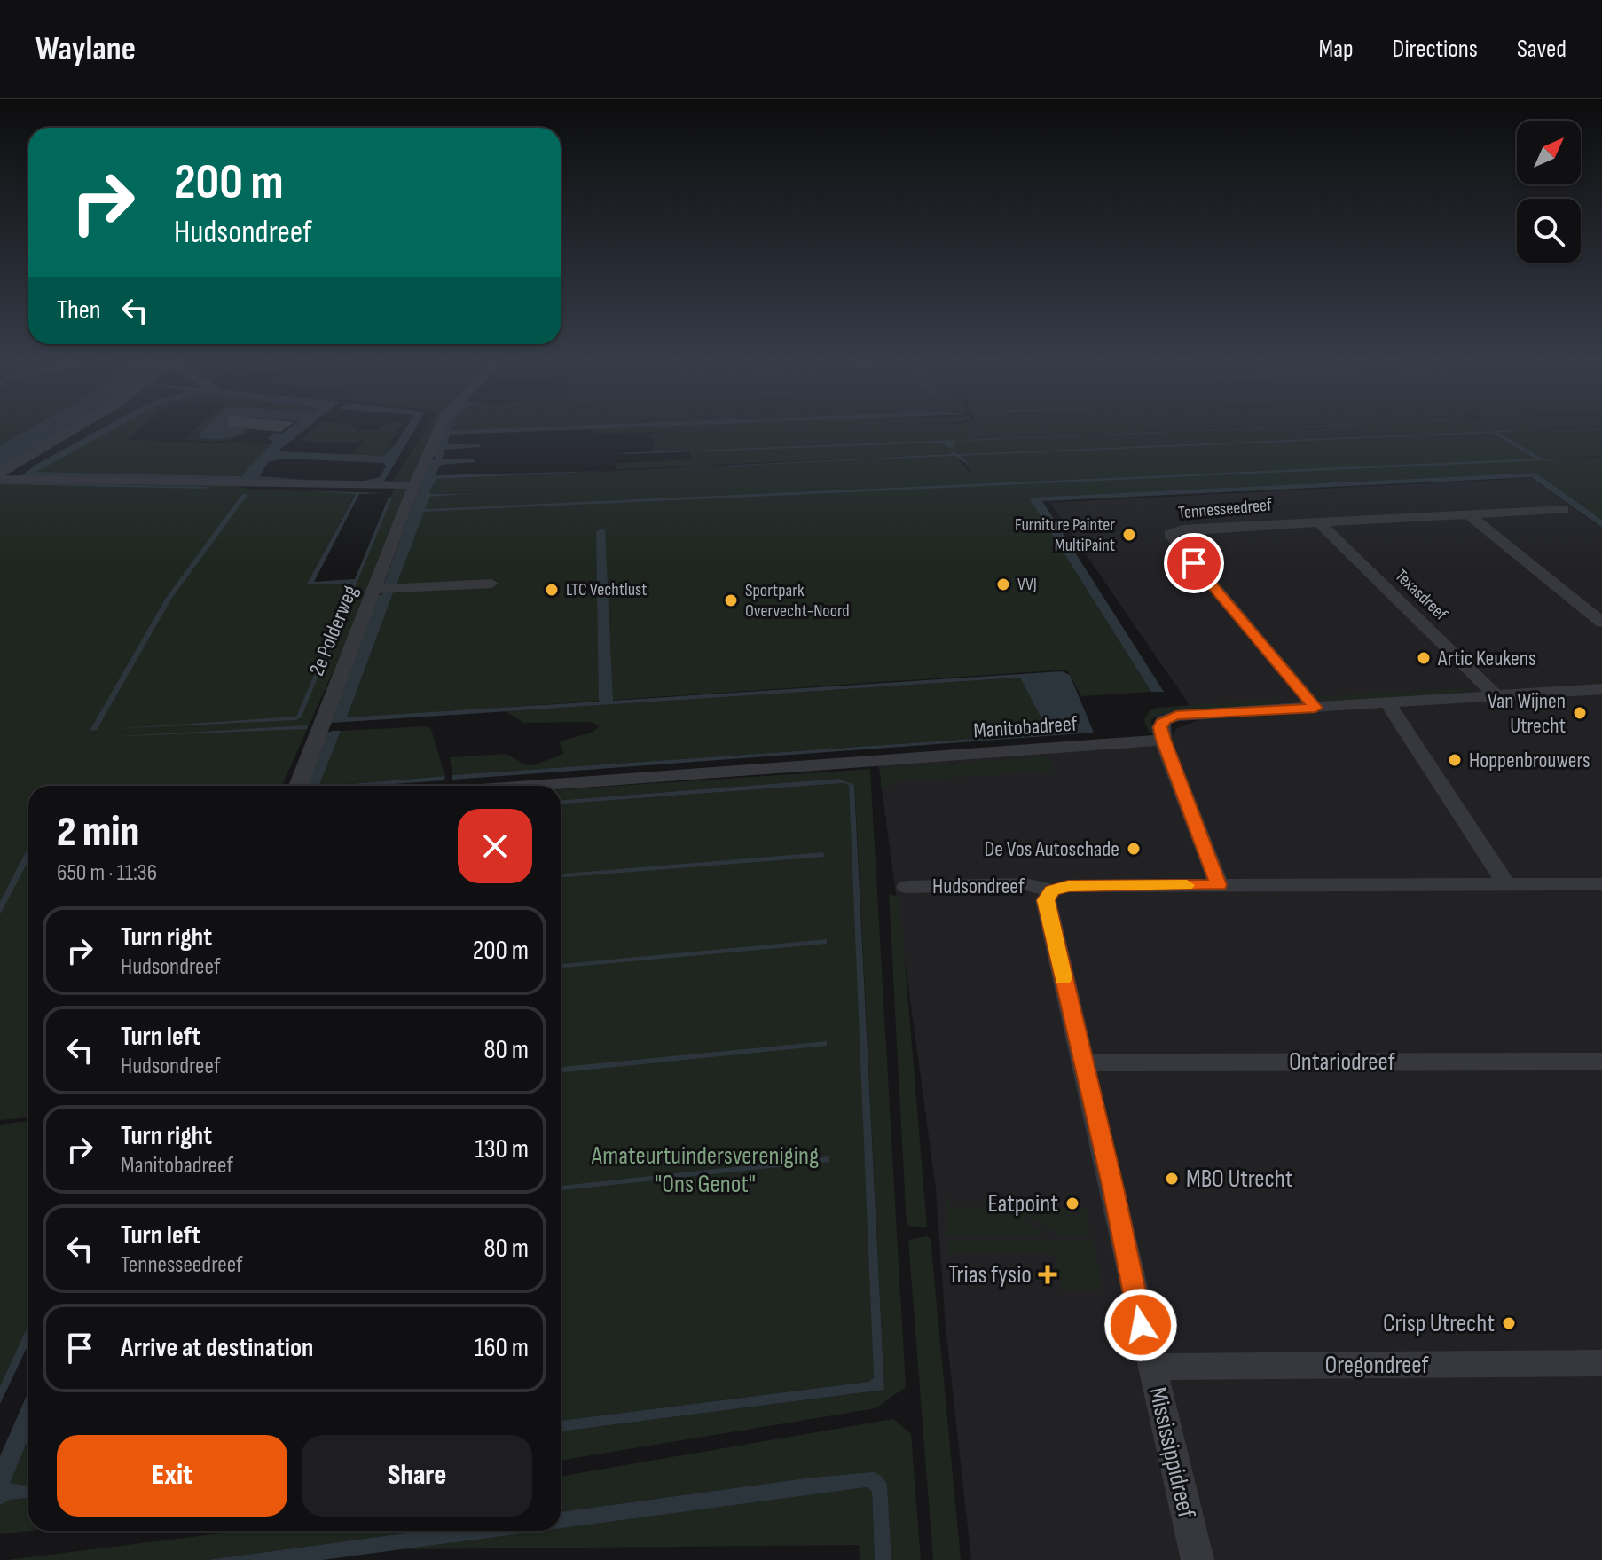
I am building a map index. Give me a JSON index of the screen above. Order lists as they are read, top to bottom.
{
  "streets": {
    "street": [
      "Tennesseedreef",
      "Texasdreef",
      "2e Polderweg",
      "Manitobadreef",
      "Hudsondreef",
      "Ontariodreef",
      "Oregondreef",
      "Mississippidreef"
    ]
  },
  "crossings": [
    ["Tennesseedreef", "Texasdreef"],
    ["Hudsondreef", "Mississippidreef"],
    ["Ontariodreef", "Mississippidreef"],
    ["Oregondreef", "Mississippidreef"]
  ],
  "parks": ["Amateurtuindersvereniging \"Ons Genot\""],
  "places": {
    "other": [
      "Furniture Painter MultiPaint",
      "VVJ",
      "LTC Vechtlust",
      "Sportpark Overvecht-Noord",
      "Artic Keukens",
      "Van Wijnen Utrecht",
      "Hoppenbrouwers",
      "De Vos Autoschade",
      "MBO Utrecht",
      "Eatpoint",
      "Crisp Utrecht"
    ],
    "health": ["Trias fysio"]
  },
  "north": "top right",
  "page": {
    "header": "Waylane",
    "nav": ["Map", "Directions", "Saved"],
    "turn": ["200 m", "Hudsondreef"],
    "then": "Then",
    "heading": ["2 min", "650 m · 11:36"],
    "list": [
      {
        "name": "Turn right",
        "note": "Hudsondreef",
        "value": "200 m"
      },
      {
        "name": "Turn left",
        "note": "Hudsondreef",
        "value": "80 m"
      },
      {
        "name": "Turn right",
        "note": "Manitobadreef",
        "value": "130 m"
      },
      {
        "name": "Turn left",
        "note": "Tennesseedreef",
        "value": "80 m"
      },
      {
        "name": "Arrive at destination",
        "value": "160 m"
      }
    ],
    "buttons": ["Exit", "Share"]
  }
}
